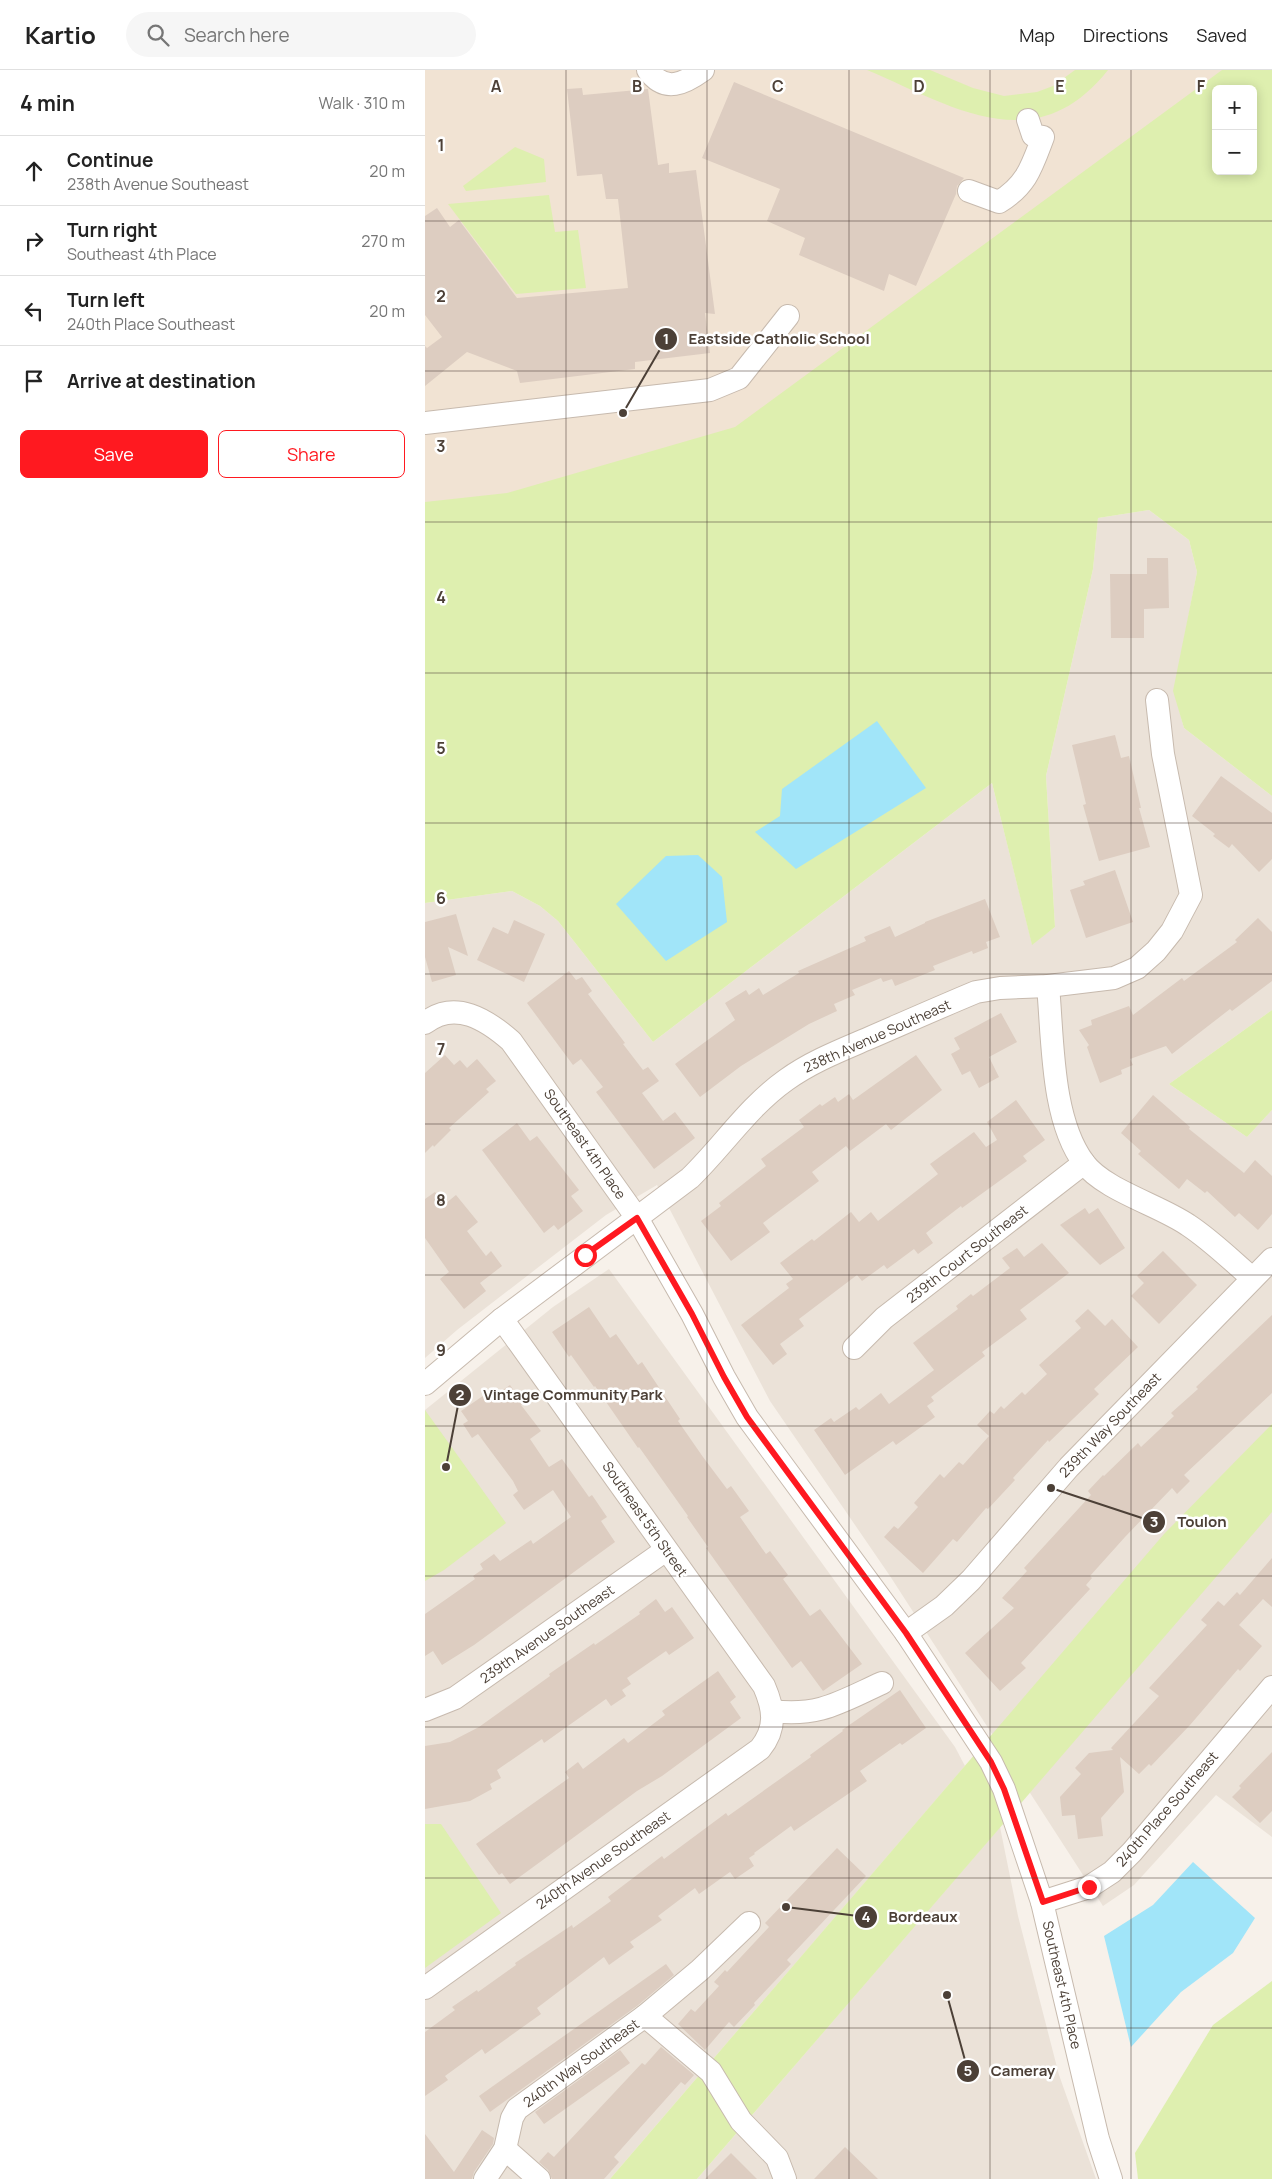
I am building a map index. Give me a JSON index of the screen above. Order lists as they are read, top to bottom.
{
  "streets": {
    "street": [
      "238th Avenue Southeast",
      "Southeast 4th Place",
      "239th Court Southeast",
      "239th Way Southeast",
      "Southeast 5th Street",
      "239th Avenue Southeast",
      "240th Place Southeast",
      "240th Avenue Southeast",
      "240th Way Southeast"
    ]
  },
  "crossings": [
    ["238th Avenue Southeast", "Southeast 4th Place"],
    ["238th Avenue Southeast", "Southeast 5th Street"],
    ["Southeast 4th Place", "239th Way Southeast"],
    ["Southeast 4th Place", "240th Place Southeast"],
    ["Southeast 5th Street", "239th Avenue Southeast"],
    ["Southeast 5th Street", "240th Avenue Southeast"]
  ],
  "places": [
    "Eastside Catholic School",
    "Vintage Community Park",
    "Toulon",
    "Bordeaux",
    "Cameray"
  ],
  "page": {
    "header": "Kartio",
    "search": "Search here",
    "nav": ["Map", "Directions", "Saved"],
    "heading": ["4 min", "Walk · 310 m"],
    "map_buttons": ["+", "−"],
    "list": [
      ["Continue", "238th Avenue Southeast", "20 m"],
      ["Turn right", "Southeast 4th Place", "270 m"],
      ["Turn left", "240th Place Southeast", "20 m"],
      "Arrive at destination"
    ],
    "buttons": ["Save", "Share"]
  },
  "grid": {
    "columns": [
      "A",
      "B",
      "C",
      "D",
      "E",
      "F"
    ],
    "rows": [
      "1",
      "2",
      "3",
      "4",
      "5",
      "6",
      "7",
      "8",
      "9"
    ]
  }
}
